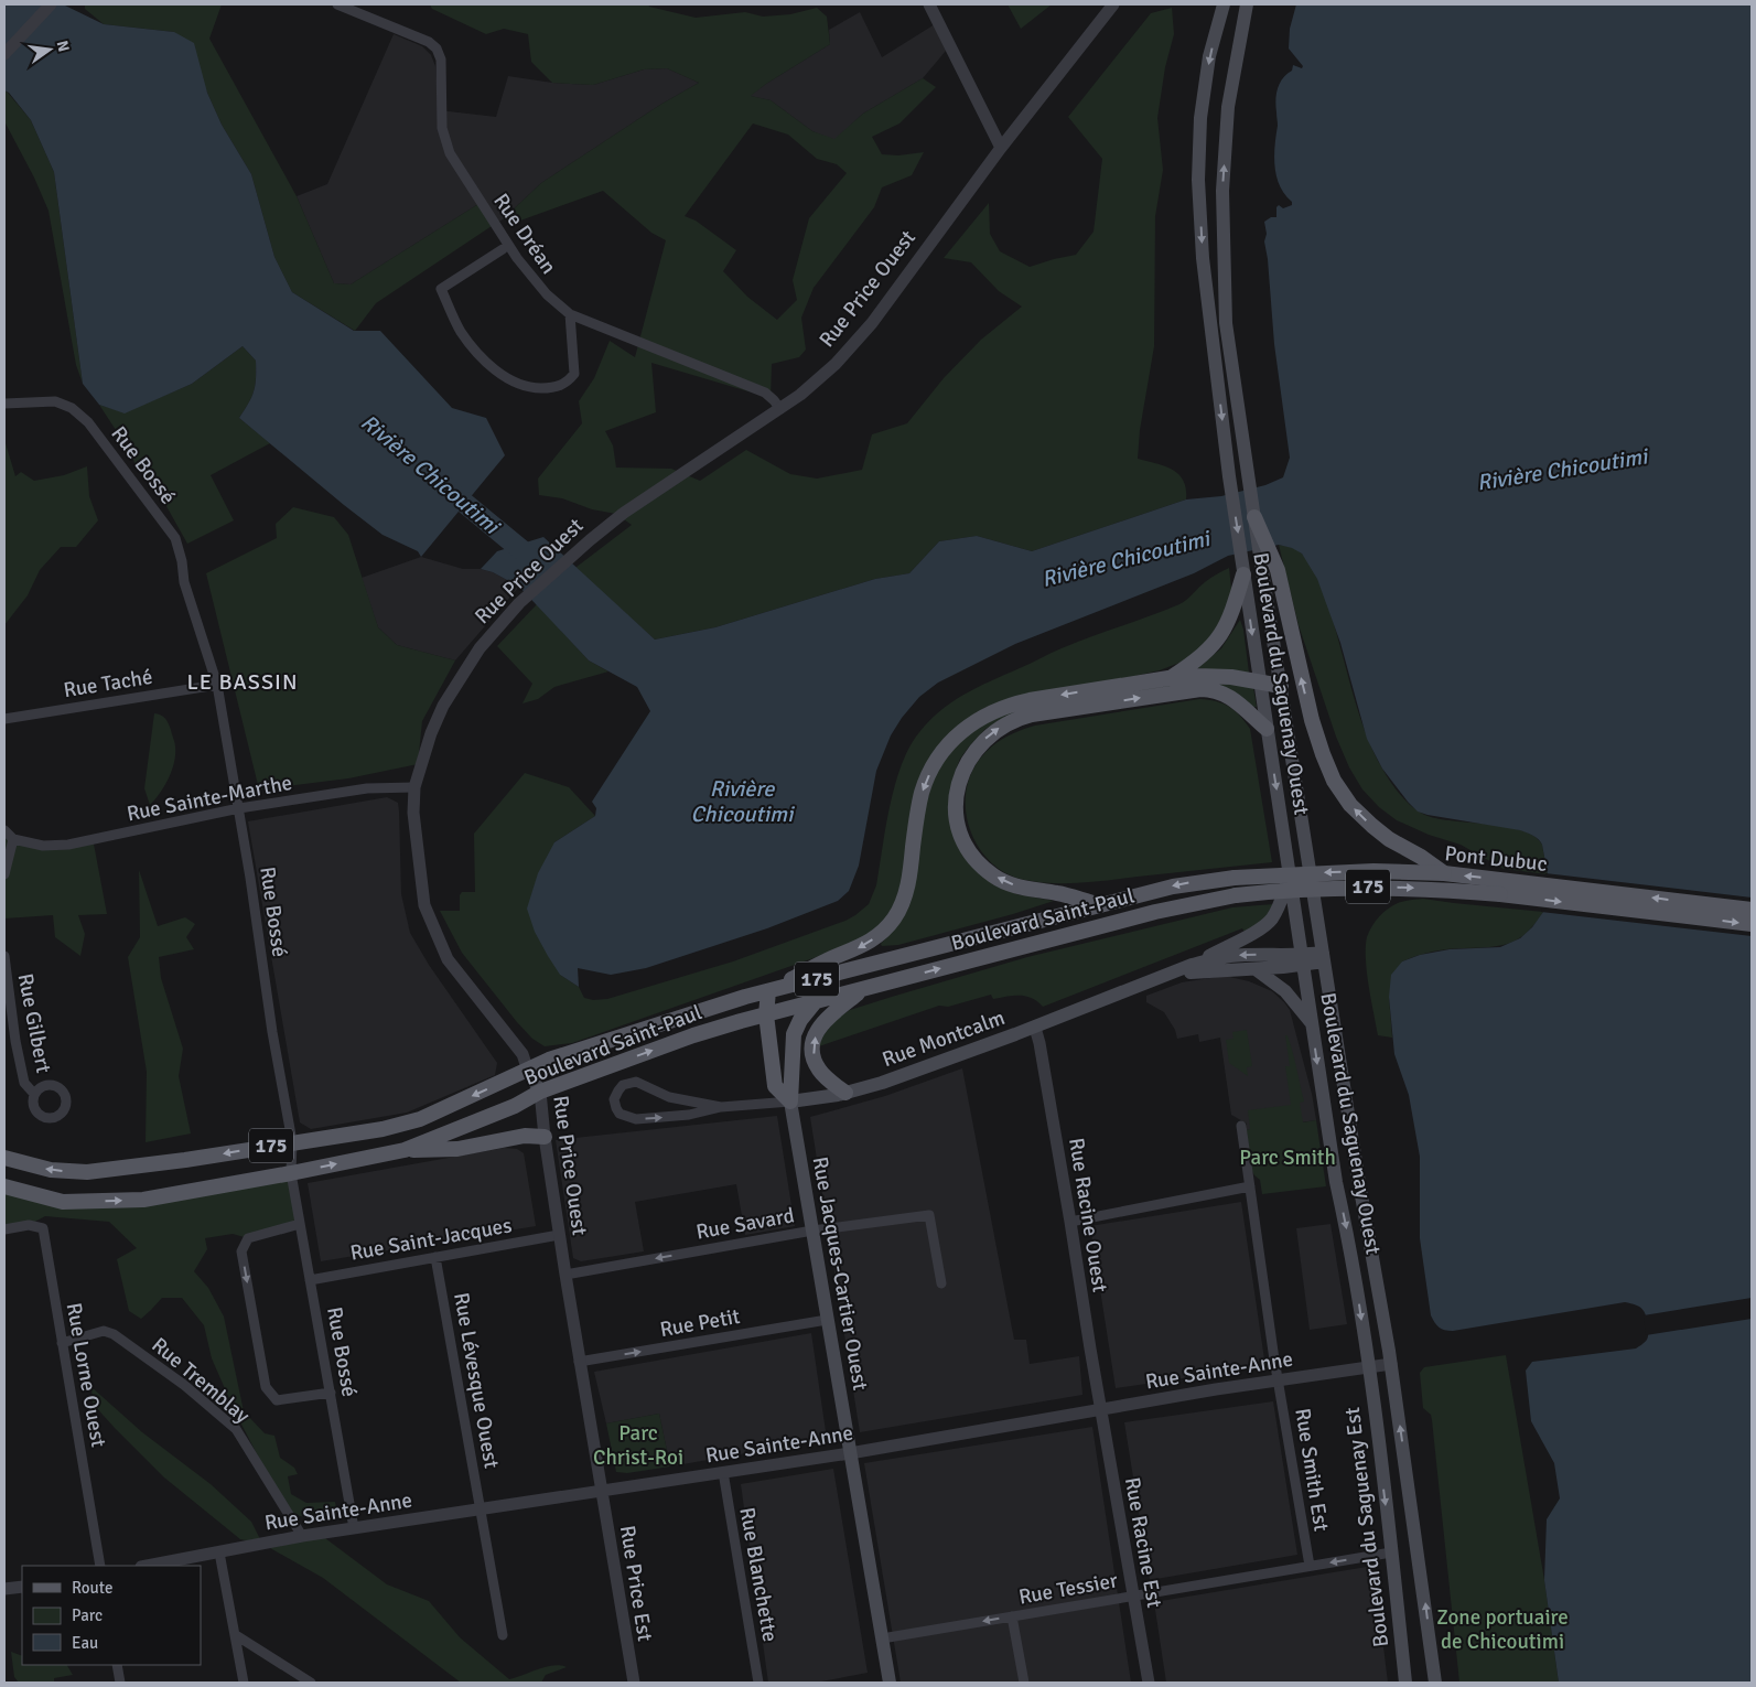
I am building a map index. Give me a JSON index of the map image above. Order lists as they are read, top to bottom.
{
  "streets": {
    "main road": [
      "Rue Price Ouest",
      "Boulevard du Saguenay Ouest",
      "Pont Dubuc",
      "175",
      "Boulevard Saint-Paul",
      "Rue Montcalm",
      "Rue Jacques-Cartier Ouest",
      "Boulevard du Saguenay Est"
    ],
    "street": [
      "Rue Dréan",
      "Rue Bossé",
      "Rue Taché",
      "Rue Sainte-Marthe",
      "Rue Gilbert",
      "Rue Racine Ouest",
      "Rue Savard",
      "Rue Saint-Jacques",
      "Rue Petit",
      "Rue Sainte-Anne",
      "Rue Lorne Ouest",
      "Rue Tremblay",
      "Rue Lévesque Ouest",
      "Rue Smith Est",
      "Rue Racine Est",
      "Rue Blanchette",
      "Rue Price Est",
      "Rue Tessier"
    ]
  },
  "crossings": [
    ["Rue Dréan", "Rue Price Ouest"],
    ["Rue Price Ouest", "Rue Sainte-Marthe"],
    ["Rue Price Ouest", "Boulevard Saint-Paul"],
    ["Rue Price Ouest", "Rue Savard"],
    ["Rue Price Ouest", "Rue Saint-Jacques"],
    ["Rue Price Ouest", "Rue Petit"],
    ["Rue Price Ouest", "Rue Sainte-Anne"],
    ["Rue Price Ouest", "Rue Price Est"],
    ["Rue Bossé", "Rue Taché"],
    ["Rue Bossé", "Rue Sainte-Marthe"],
    ["Rue Bossé", "Boulevard Saint-Paul"],
    ["Rue Bossé", "Rue Saint-Jacques"],
    ["Rue Bossé", "Rue Sainte-Anne"],
    ["Boulevard du Saguenay Ouest", "Rue Montcalm"],
    ["Boulevard du Saguenay Ouest", "Rue Sainte-Anne"],
    ["Boulevard du Saguenay Ouest", "Boulevard du Saguenay Est"],
    ["Pont Dubuc", "Boulevard Saint-Paul"],
    ["Rue Montcalm", "Rue Racine Ouest"],
    ["Rue Montcalm", "Rue Jacques-Cartier Ouest"],
    ["Rue Racine Ouest", "Rue Sainte-Anne"],
    ["Rue Racine Ouest", "Rue Racine Est"],
    ["Rue Savard", "Rue Jacques-Cartier Ouest"],
    ["Rue Saint-Jacques", "Rue Lévesque Ouest"],
    ["Rue Jacques-Cartier Ouest", "Rue Petit"],
    ["Rue Jacques-Cartier Ouest", "Rue Sainte-Anne"],
    ["Rue Jacques-Cartier Ouest", "Rue Tessier"],
    ["Rue Sainte-Anne", "Rue Tremblay"],
    ["Rue Sainte-Anne", "Rue Lévesque Ouest"],
    ["Rue Sainte-Anne", "Rue Smith Est"],
    ["Rue Sainte-Anne", "Boulevard du Saguenay Est"],
    ["Rue Sainte-Anne", "Rue Racine Est"],
    ["Rue Sainte-Anne", "Rue Blanchette"],
    ["Rue Sainte-Anne", "Rue Price Est"],
    ["Rue Lorne Ouest", "Rue Tremblay"],
    ["Rue Smith Est", "Rue Tessier"],
    ["Boulevard du Saguenay Est", "Rue Tessier"],
    ["Rue Racine Est", "Rue Tessier"]
  ],
  "one_way": ["Rue Savard", "Rue Petit", "Rue Tessier"],
  "districts": ["LE BASSIN"],
  "water": ["Rivière Chicoutimi"],
  "parks": ["Parc Smith", "Parc Christ-Roi", "Zone portuaire de Chicoutimi"],
  "legend": ["Route", "Parc", "Eau"],
  "north": "right"
}
